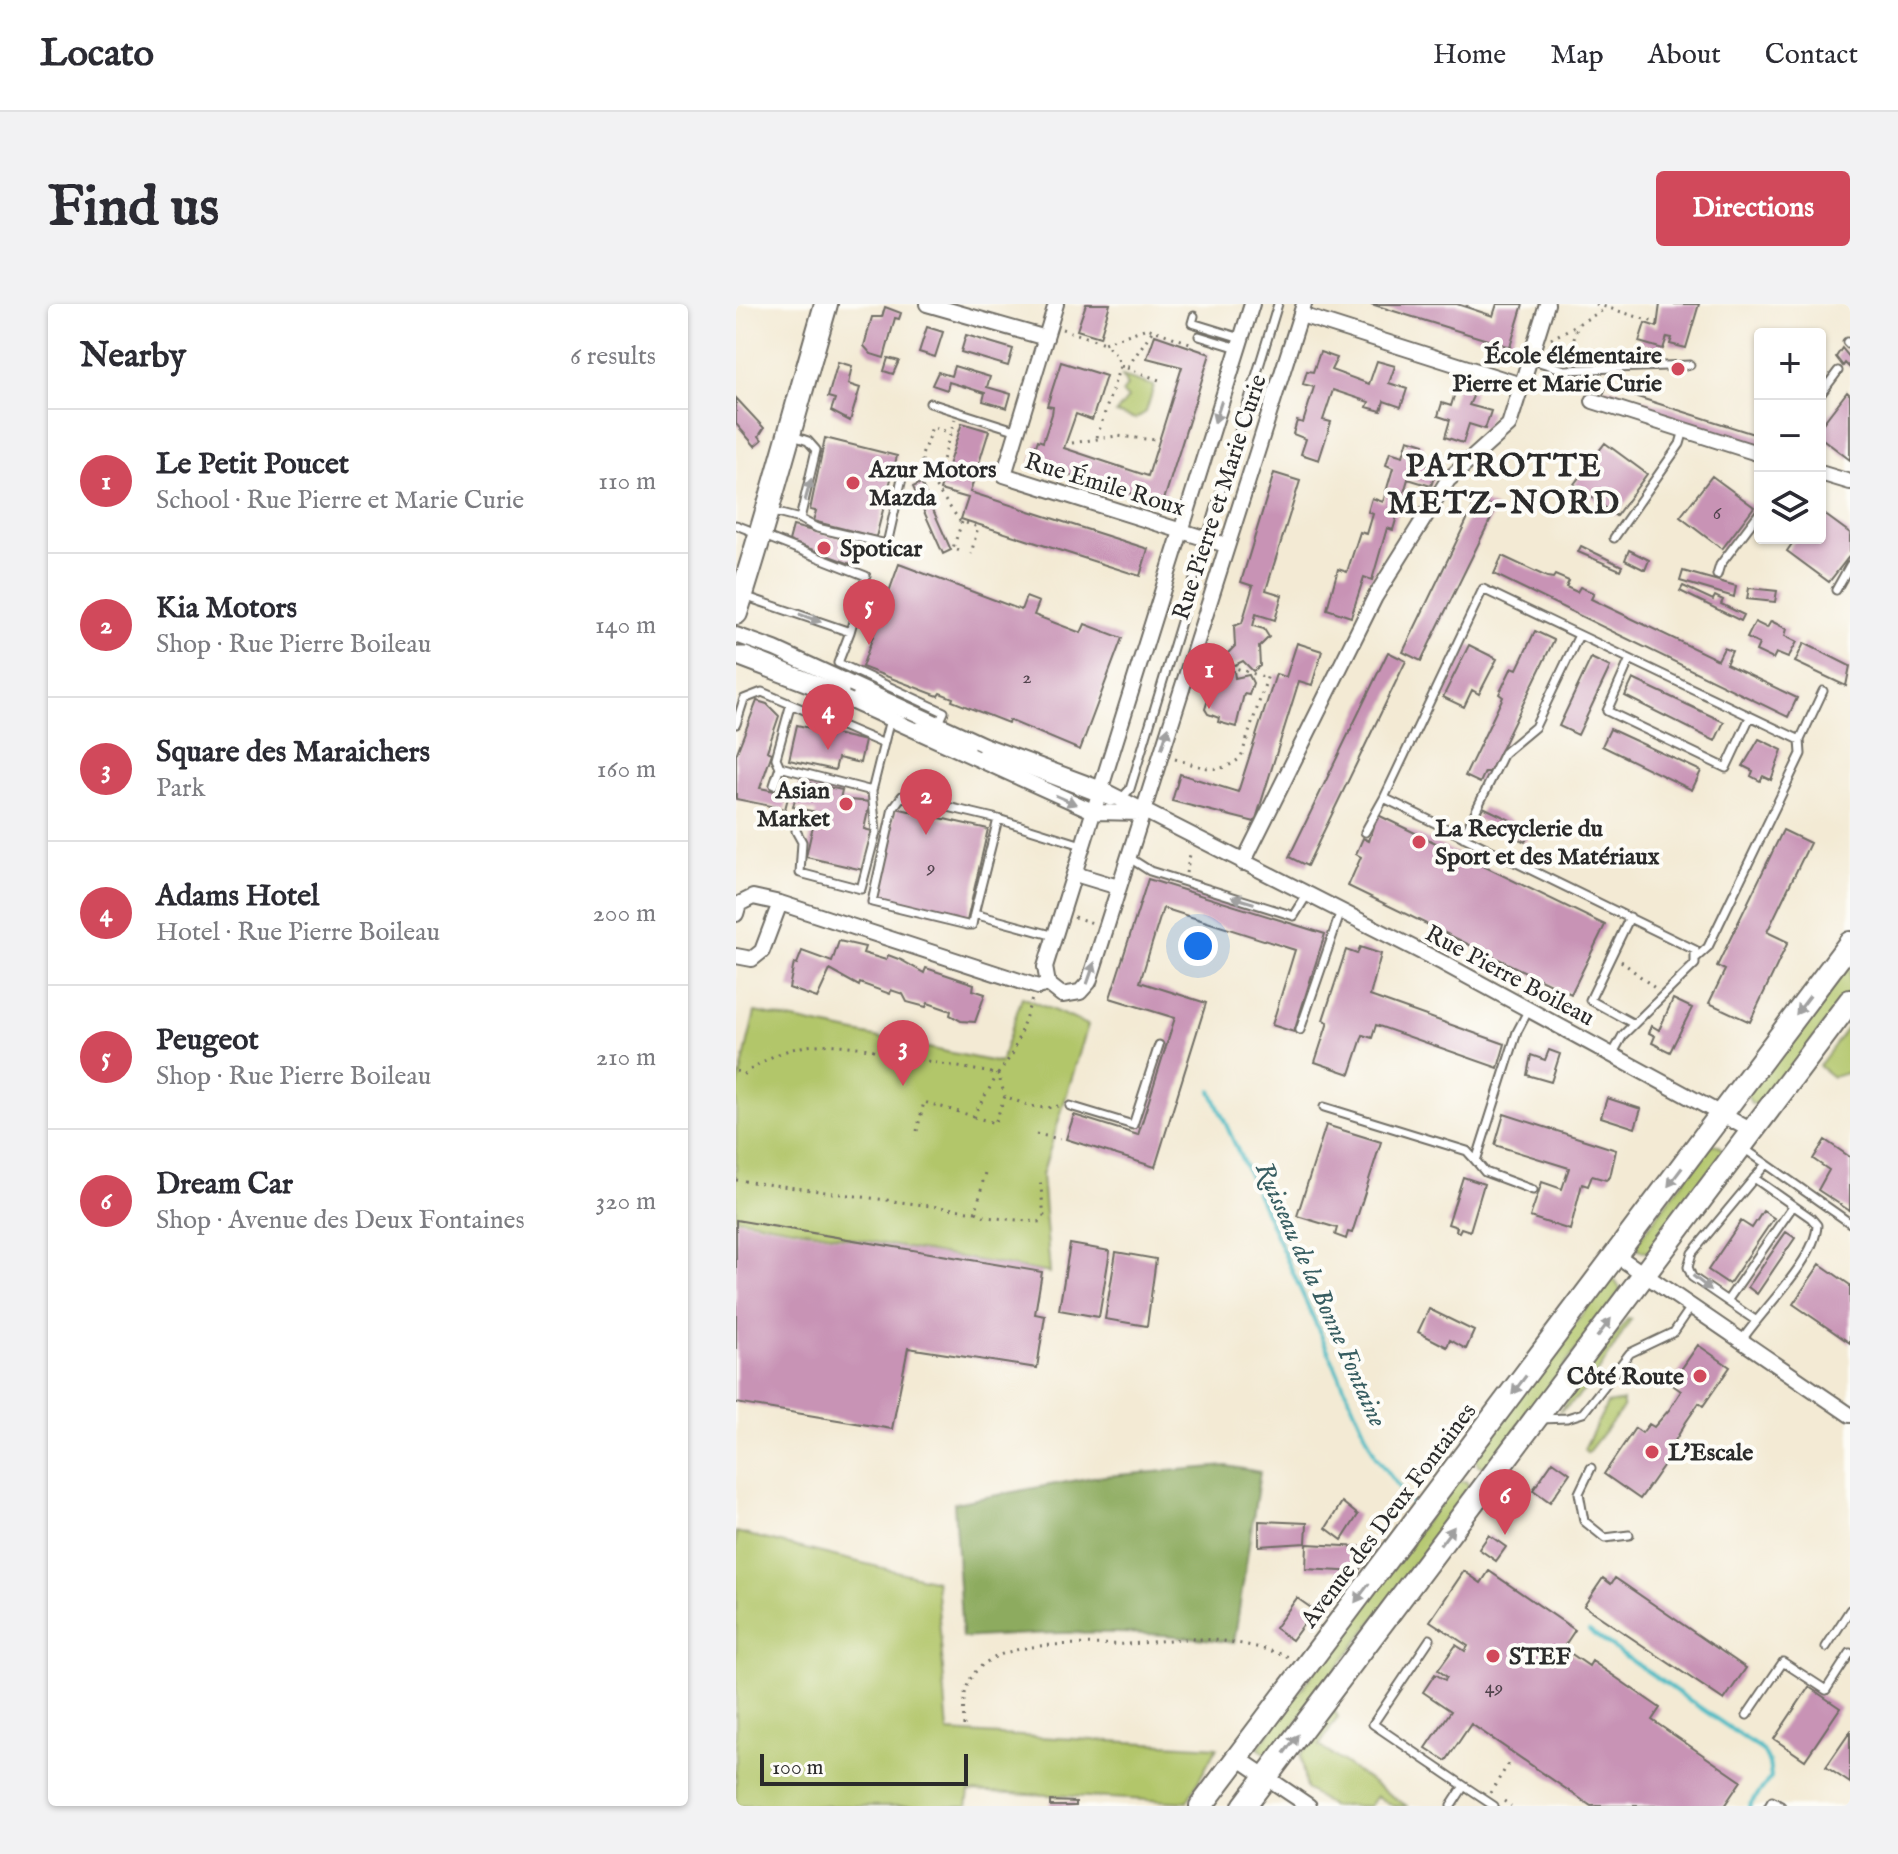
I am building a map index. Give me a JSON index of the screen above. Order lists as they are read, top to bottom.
{
  "streets": {
    "main road": ["Avenue des Deux Fontaines"],
    "street": ["Rue Émile Roux", "Rue Pierre et Marie Curie", "Rue Pierre Boileau"]
  },
  "crossings": [
    ["Rue Émile Roux", "Rue Pierre et Marie Curie"],
    ["Rue Pierre et Marie Curie", "Rue Pierre Boileau"],
    ["Rue Pierre Boileau", "Avenue des Deux Fontaines"]
  ],
  "districts": ["PATROTTE METZ-NORD"],
  "water": ["Ruisseau de la Bonne Fontaine"],
  "places": [
    "École élémentaire Pierre et Marie Curie",
    "Azur Motors Mazda",
    "Spoticar",
    "Asian Market",
    "La Recyclerie du Sport et des Matériaux",
    "Côté Route",
    "L'Escale",
    "STEF"
  ],
  "house_numbers": [
    "6",
    "2",
    "9",
    "49"
  ],
  "scale_bar": "100 m",
  "page": {
    "header": "Locato",
    "nav": [
      "Home",
      "Map",
      "About",
      "Contact"
    ],
    "buttons": "Directions",
    "title": "Find us",
    "heading": ["Nearby", "6 results"],
    "map_buttons": ["+", "−"],
    "list": [
      {
        "mark": "1",
        "name": "Le Petit Poucet",
        "note": "School · Rue Pierre et Marie Curie",
        "value": "110 m"
      },
      {
        "mark": "2",
        "name": "Kia Motors",
        "note": "Shop · Rue Pierre Boileau",
        "value": "140 m"
      },
      {
        "mark": "3",
        "name": "Square des Maraichers",
        "note": "Park",
        "value": "160 m"
      },
      {
        "mark": "4",
        "name": "Adams Hotel",
        "note": "Hotel · Rue Pierre Boileau",
        "value": "200 m"
      },
      {
        "mark": "5",
        "name": "Peugeot",
        "note": "Shop · Rue Pierre Boileau",
        "value": "210 m"
      },
      {
        "mark": "6",
        "name": "Dream Car",
        "note": "Shop · Avenue des Deux Fontaines",
        "value": "320 m"
      }
    ],
    "pins": [
      "5",
      "1",
      "4",
      "2",
      "3",
      "6"
    ],
    "scale": "100 m"
  }
}
